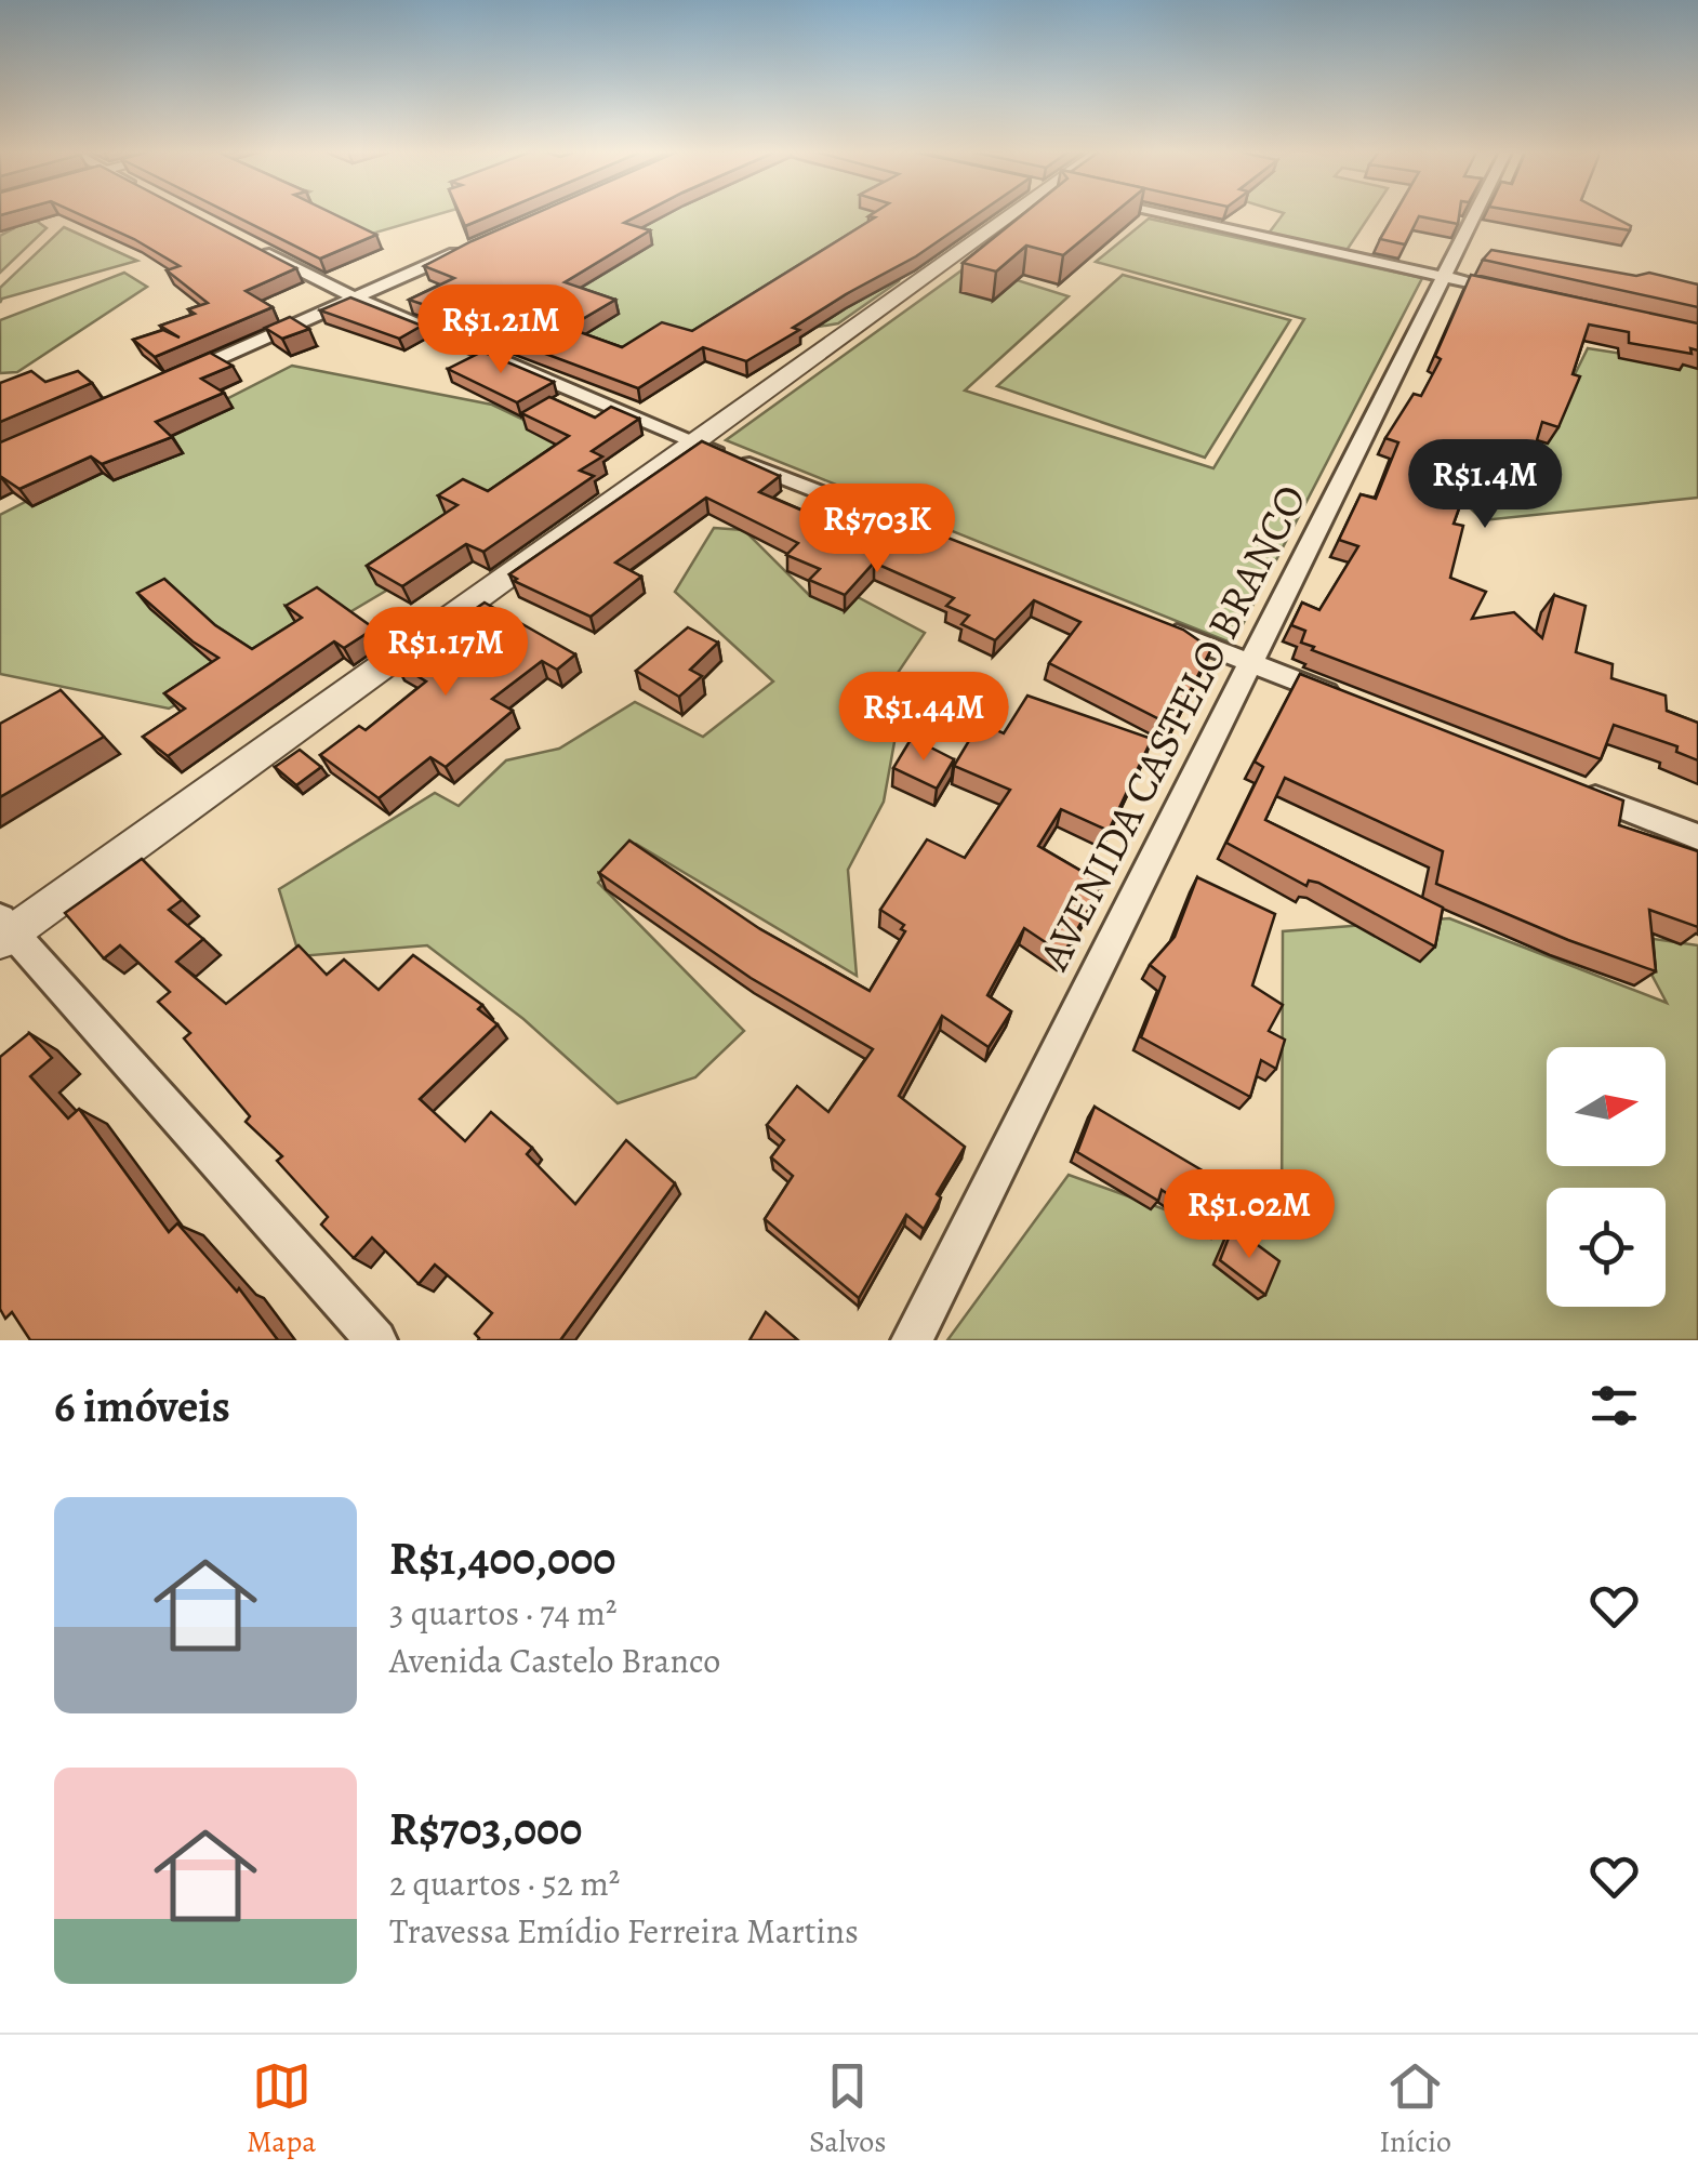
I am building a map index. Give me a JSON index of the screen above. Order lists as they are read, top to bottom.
{
  "streets": {
    "street": ["AVENIDA CASTELO BRANCO"]
  },
  "north": "right",
  "page": {
    "price": [
      "R$1.21M",
      "R$1.4M",
      "R$703K",
      "R$1.17M",
      "R$1.44M",
      "R$1.02M"
    ],
    "heading": "6 imóveis",
    "list": [
      {
        "name": "R$1,400,000",
        "note": "3 quartos · 74 m² · Avenida Castelo Branco"
      },
      {
        "name": "R$703,000",
        "note": "2 quartos · 52 m² · Travessa Emídio Ferreira Martins"
      }
    ],
    "tabs": ["Mapa", "Salvos", "Início"]
  }
}
